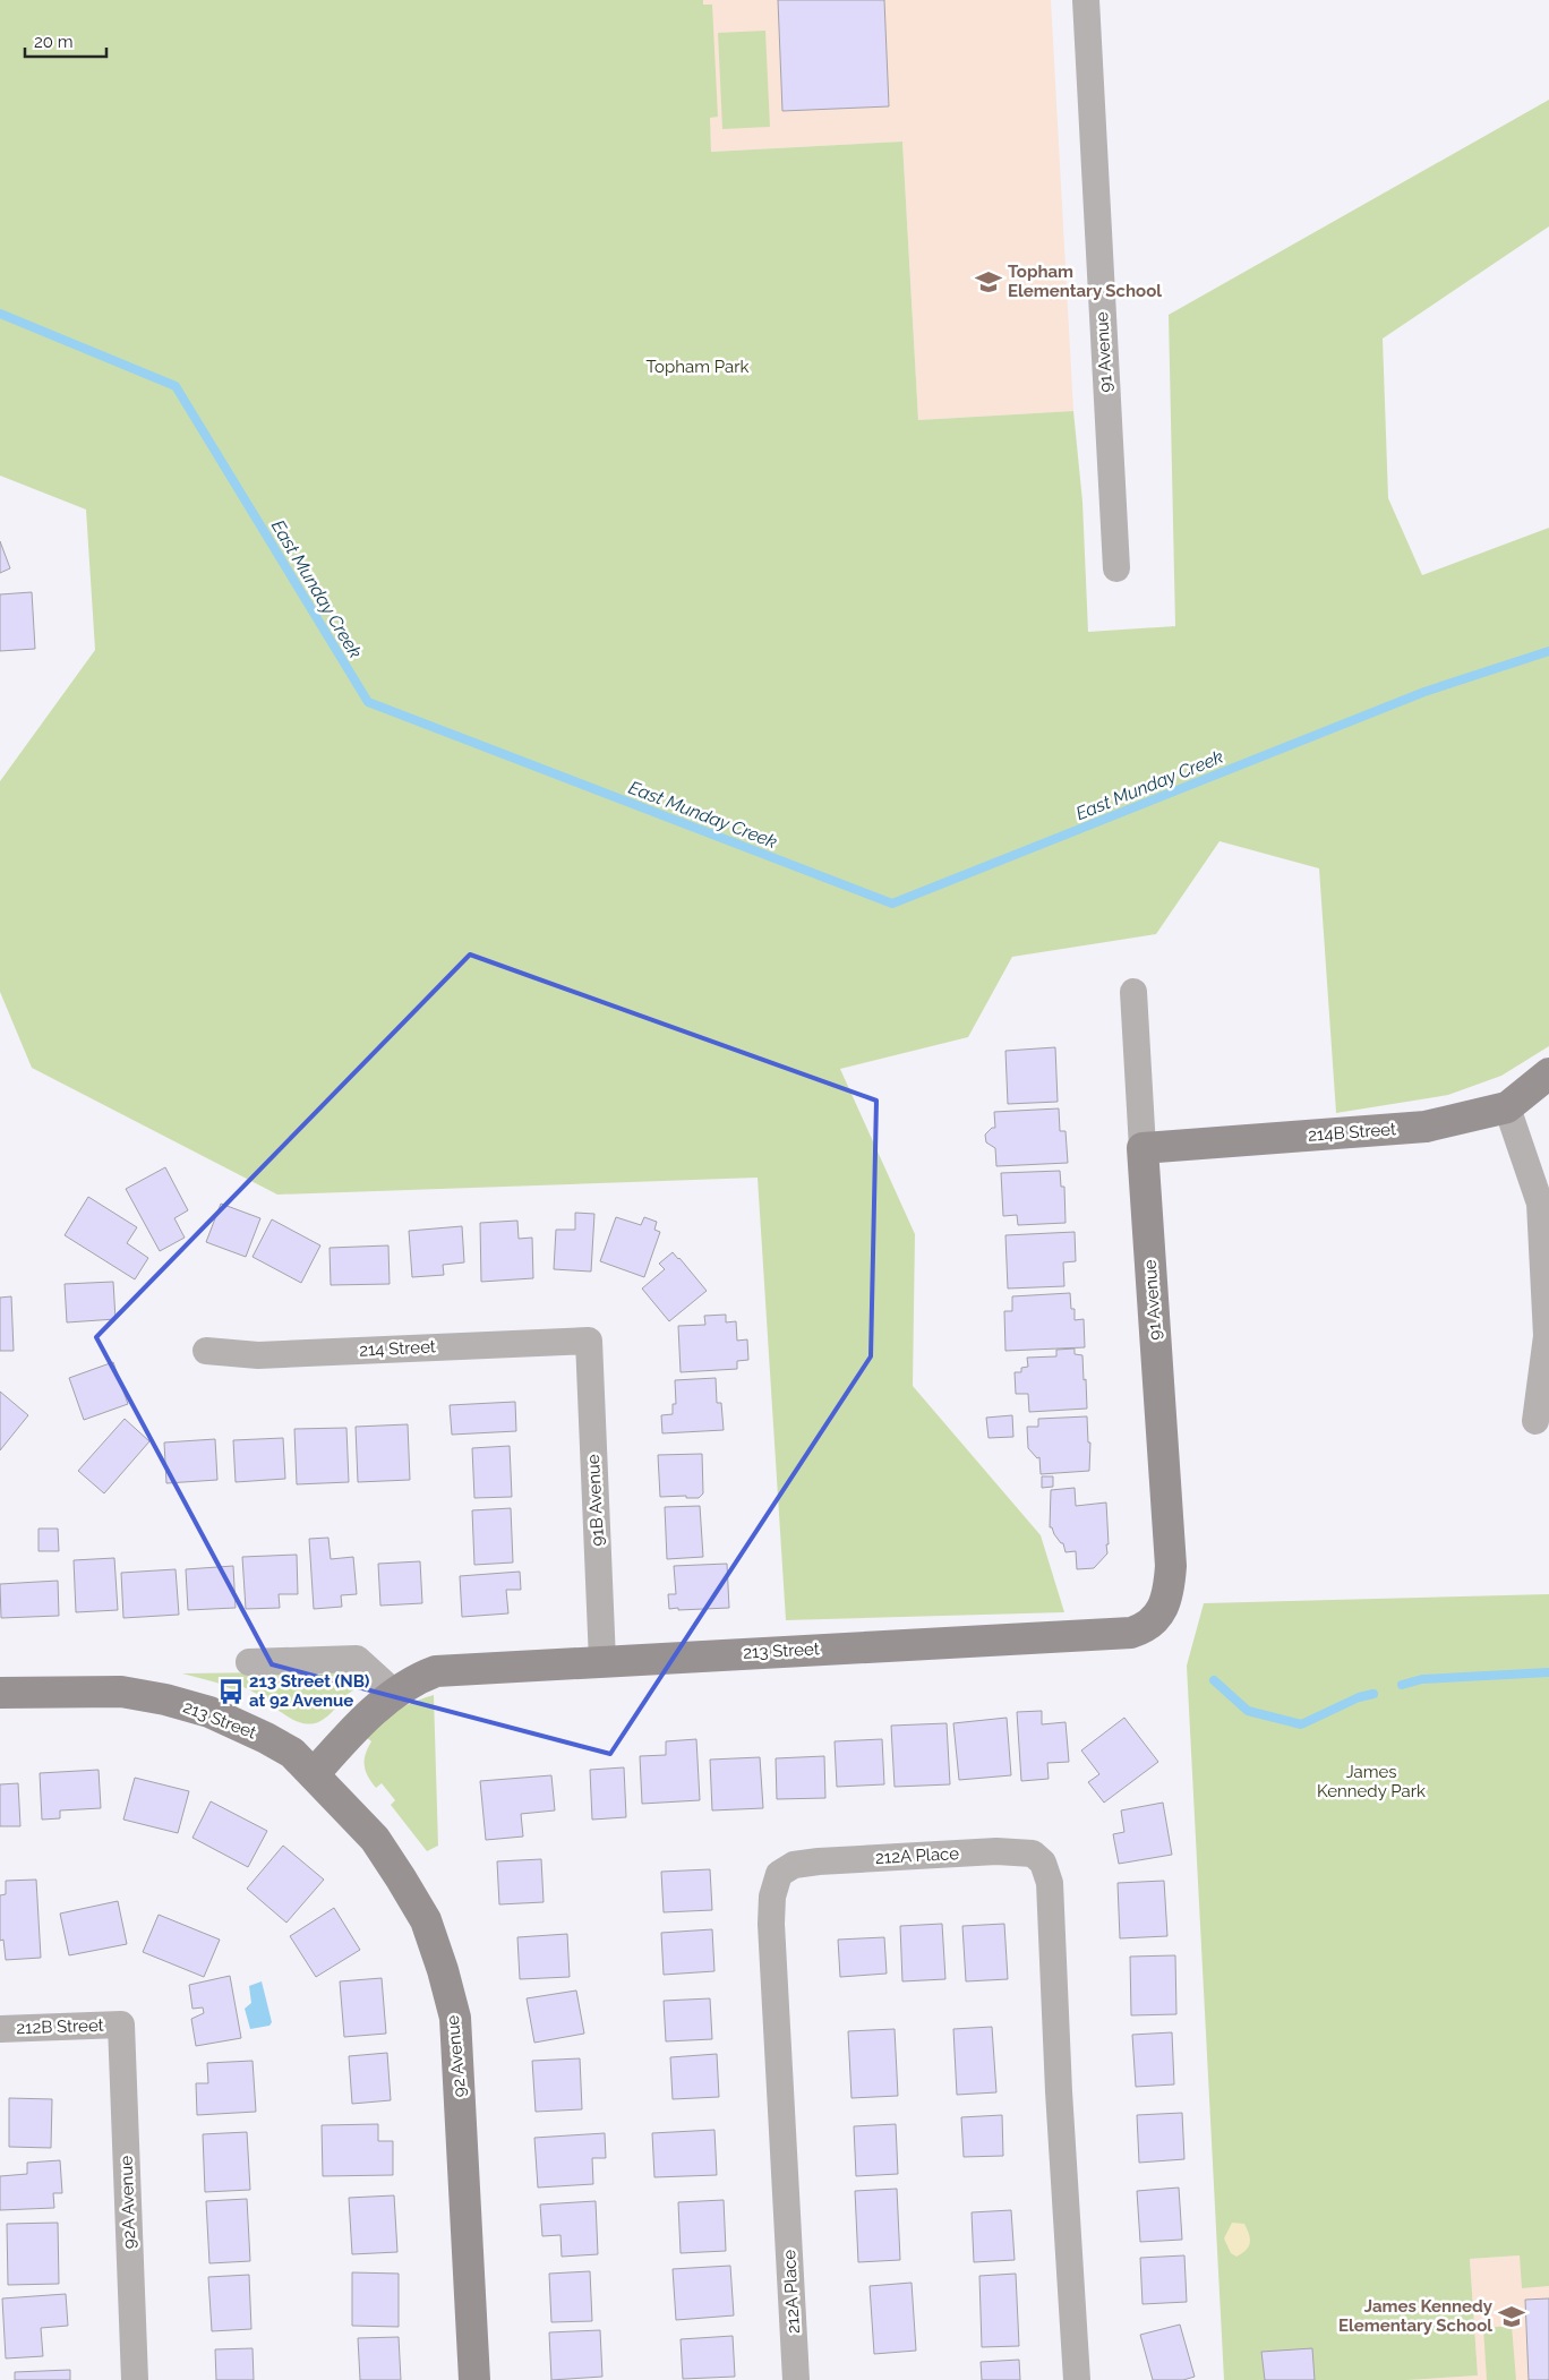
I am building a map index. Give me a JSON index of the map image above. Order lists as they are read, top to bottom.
{
  "streets": {
    "street": [
      "91 Avenue",
      "214B Street",
      "214 Street",
      "91B Avenue",
      "213 Street",
      "212A Place",
      "212B Street",
      "92 Avenue",
      "92A Avenue"
    ]
  },
  "crossings": [
    ["91 Avenue", "214B Street"],
    ["91 Avenue", "213 Street"],
    ["214 Street", "91B Avenue"],
    ["91B Avenue", "213 Street"],
    ["213 Street", "92 Avenue"],
    ["212B Street", "92A Avenue"]
  ],
  "water": ["East Munday Creek"],
  "parks": ["Topham Park", "James Kennedy Park"],
  "places": {
    "school or university": ["Topham Elementary School", "James Kennedy Elementary School"],
    "bus stop": ["213 Street (NB) at 92 Avenue"]
  },
  "scale_bar": "20 m"
}
